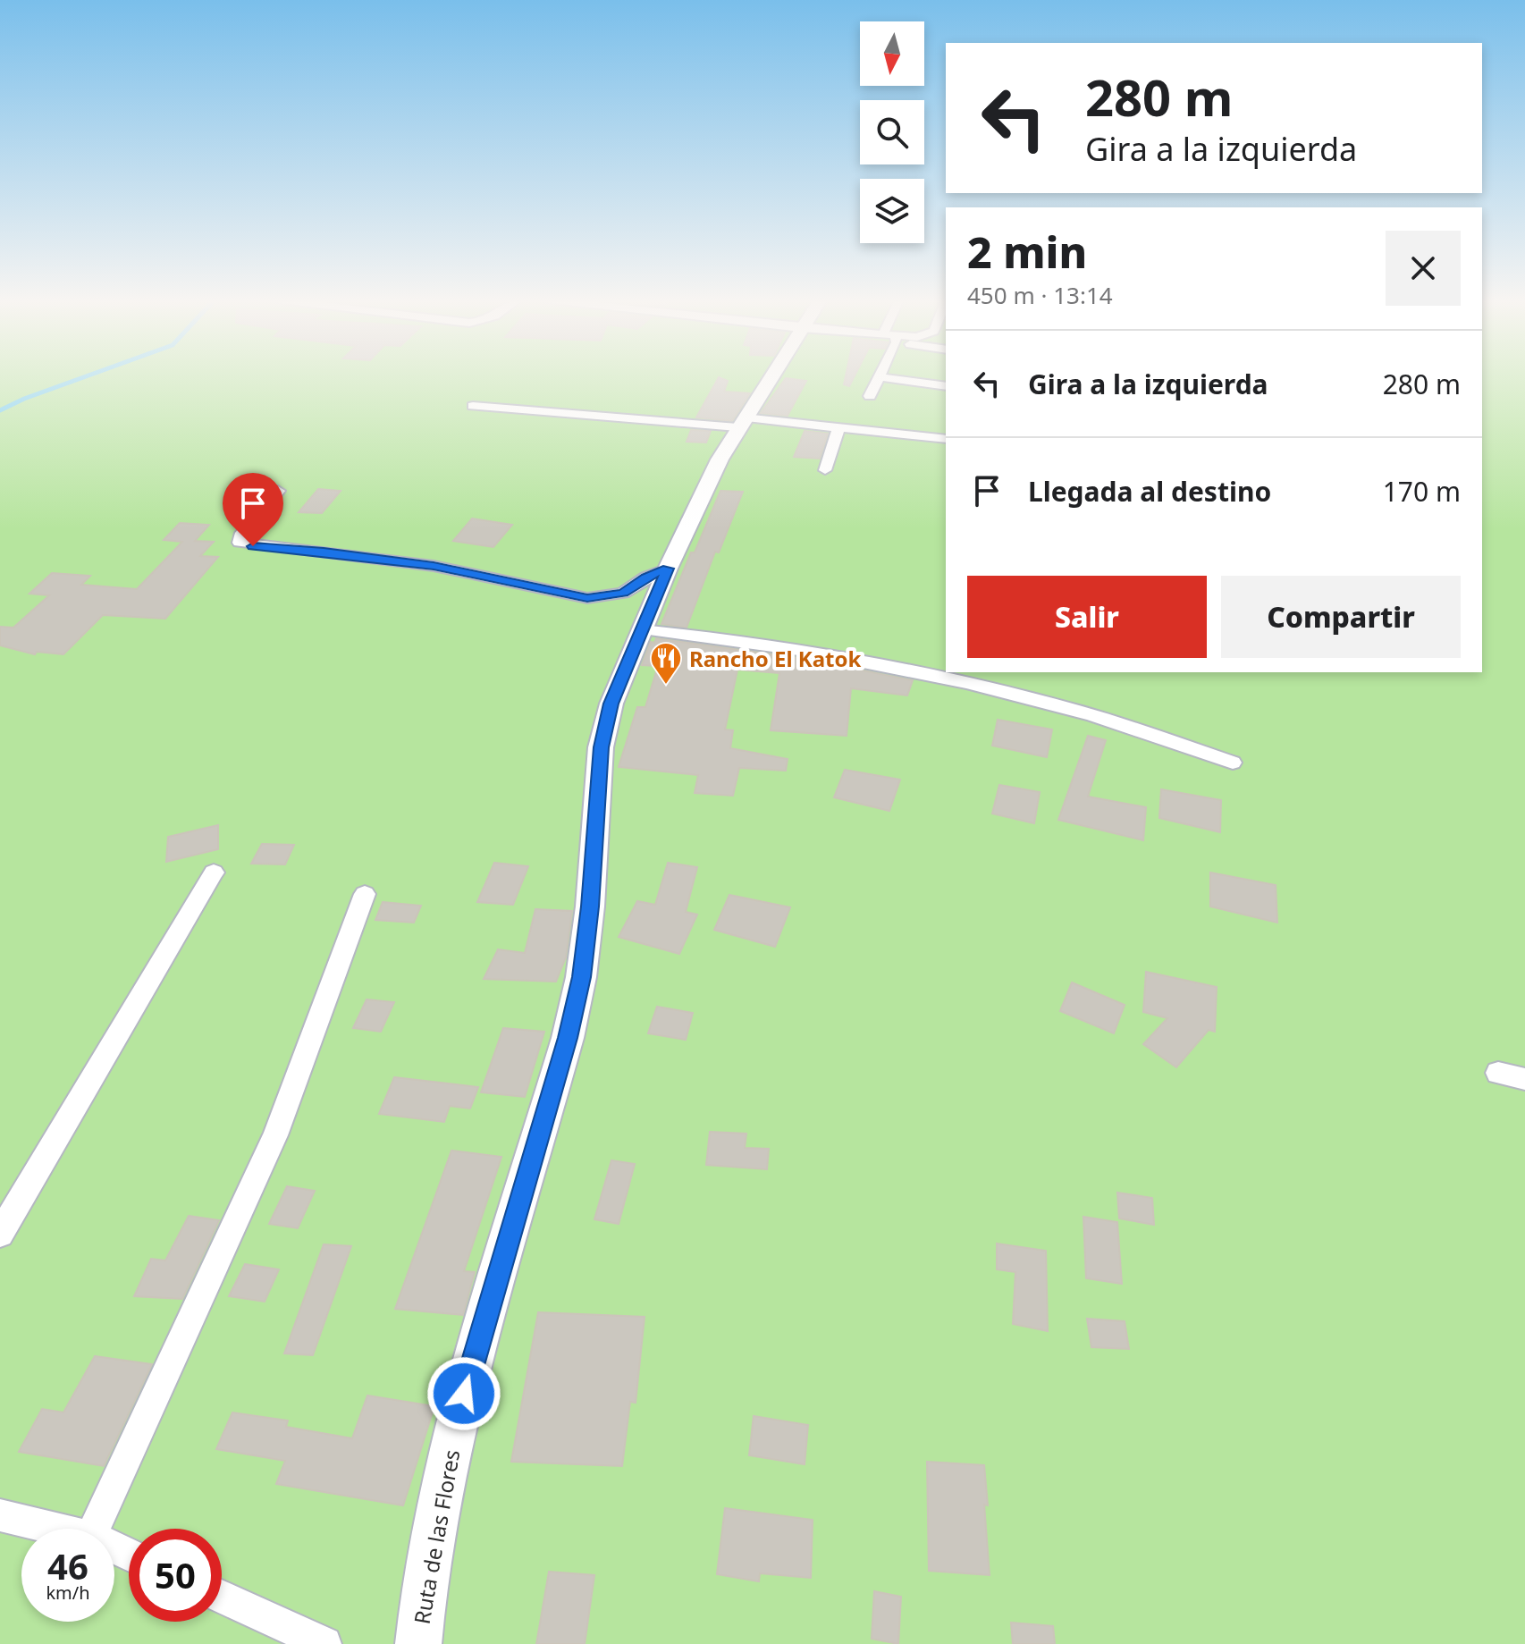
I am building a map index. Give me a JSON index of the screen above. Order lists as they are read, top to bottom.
{
  "streets": {
    "main road": ["Ruta de las Flores"]
  },
  "places": {
    "restaurant": ["Rancho El Katok"]
  },
  "north": "bottom",
  "page": {
    "turn": ["280 m", "Gira a la izquierda"],
    "heading": ["2 min", "450 m · 13:14"],
    "list": [
      {
        "name": "Gira a la izquierda",
        "value": "280 m"
      },
      {
        "name": "Llegada al destino",
        "value": "170 m"
      }
    ],
    "buttons": ["Salir", "Compartir"],
    "speed": "46 km/h",
    "limit": "50"
  }
}
